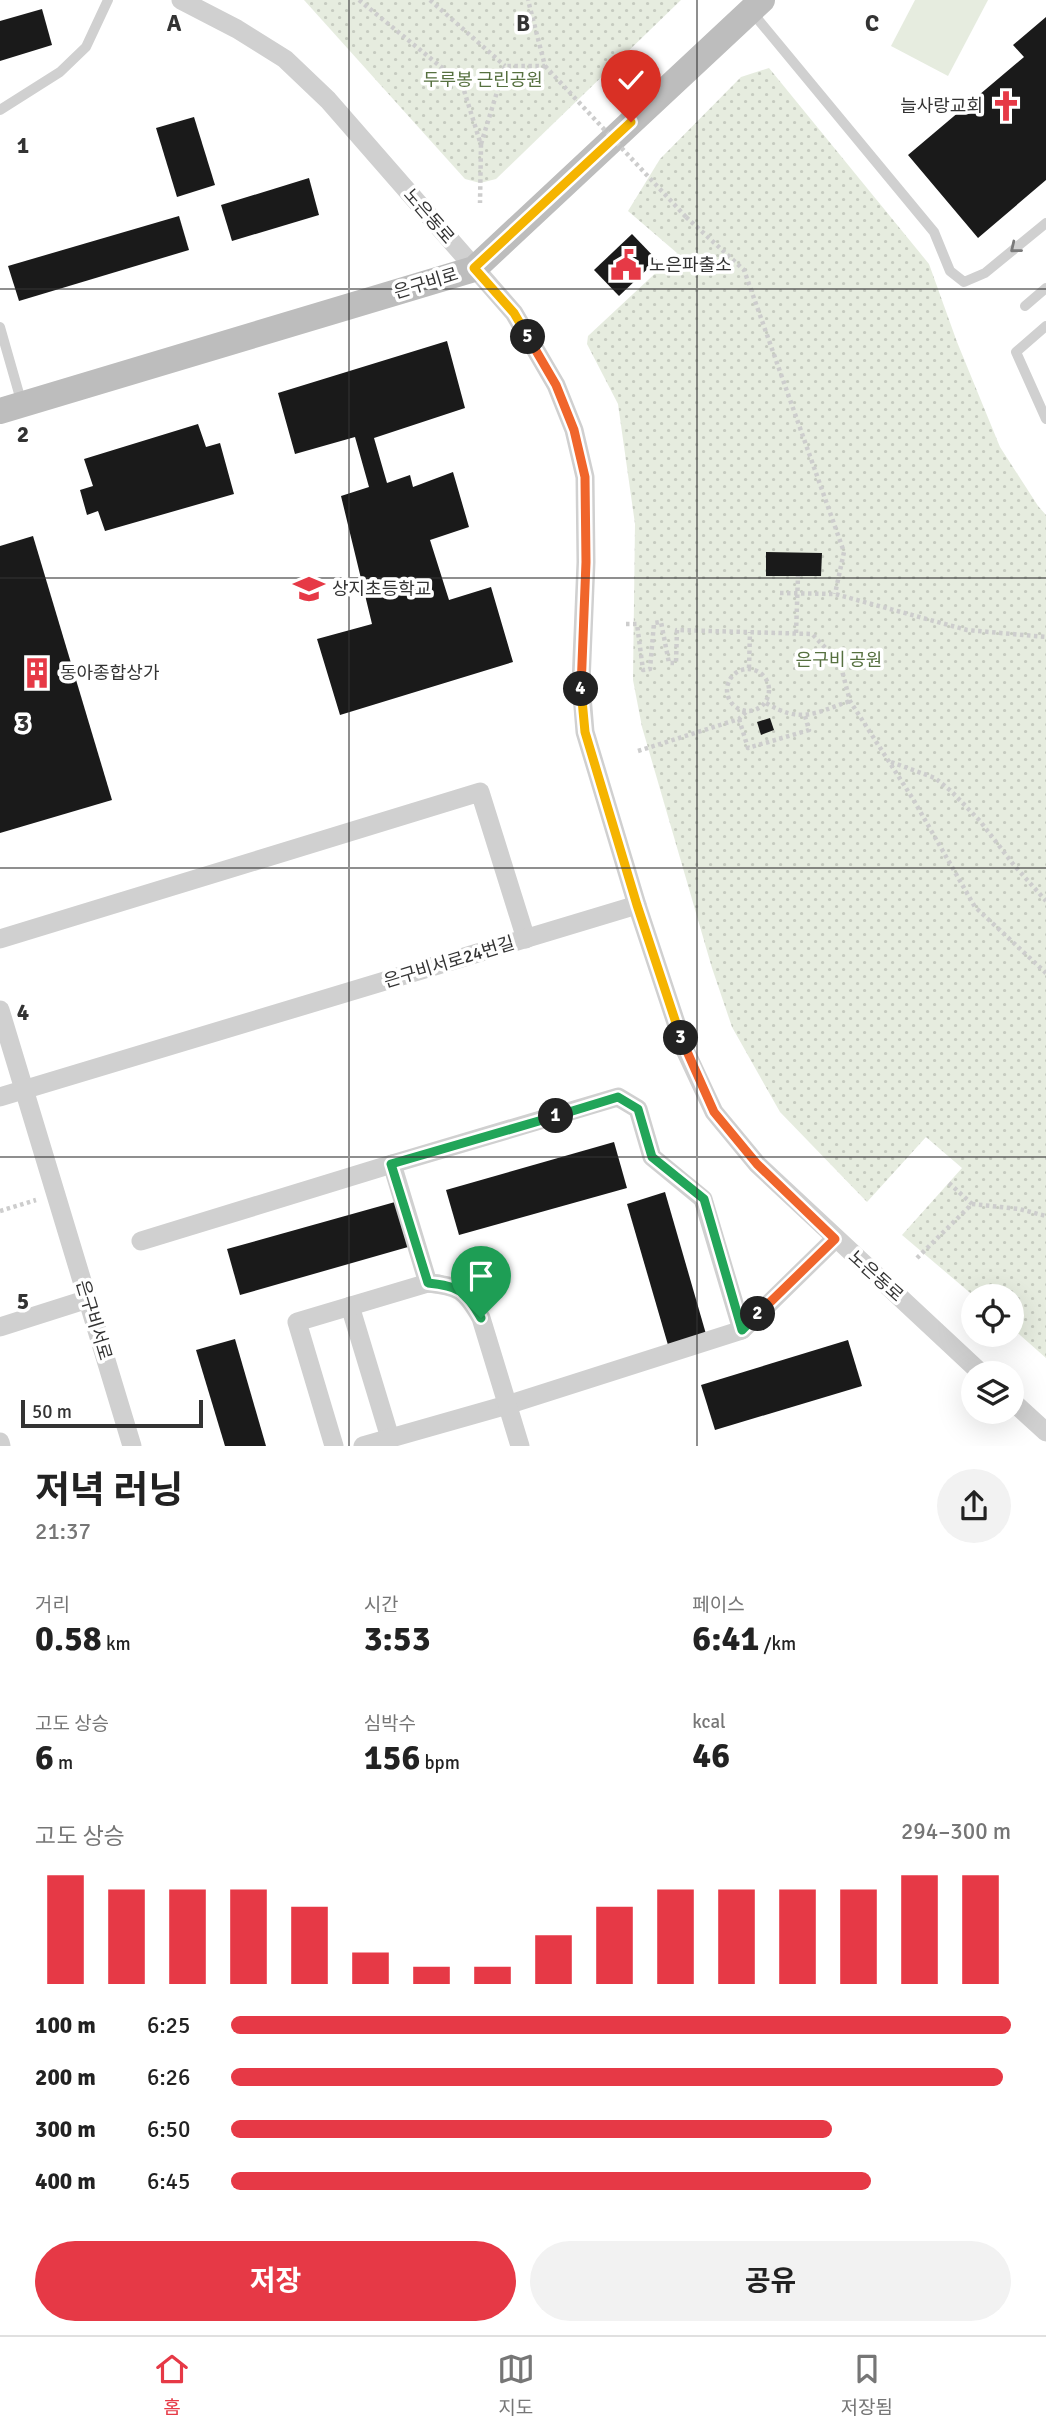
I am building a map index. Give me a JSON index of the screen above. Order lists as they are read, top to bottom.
{
  "streets": {
    "street": [
      "노은동로",
      "은구비로",
      "은구비서로24번길",
      "은구비서로"
    ]
  },
  "crossings": [
    ["노은동로", "은구비로"],
    ["은구비서로24번길", "은구비서로"]
  ],
  "parks": ["두루봉 근린공원", "은구비 공원"],
  "places": {
    "church": ["늘사랑교회"],
    "public building": ["노은파출소"],
    "school or university": ["상지초등학교"],
    "building": ["동아종합상가"]
  },
  "scale_bar": "50 m",
  "page": {
    "pins": [
      "5",
      "4",
      "3",
      "1",
      "2"
    ],
    "scale": "50 m",
    "heading": ["저녁 러닝", "21:37"],
    "stats": [
      ["거리", "0.58 km"],
      ["시간", "3:53"],
      ["페이스", "6:41 /km"],
      ["고도 상승", "6 m"],
      ["심박수", "156 bpm"],
      ["kcal", "46"]
    ],
    "chart": ["고도 상승", "294–300 m"],
    "list": [
      {
        "name": "100 m",
        "note": "6:25"
      },
      {
        "name": "200 m",
        "note": "6:26"
      },
      {
        "name": "300 m",
        "note": "6:50"
      },
      {
        "name": "400 m",
        "note": "6:45"
      }
    ],
    "buttons": ["저장", "공유"],
    "tabs": ["홈", "지도", "저장됨"]
  },
  "grid": {
    "columns": ["A", "B", "C"],
    "rows": [
      "1",
      "2",
      "3",
      "4",
      "5"
    ]
  }
}
